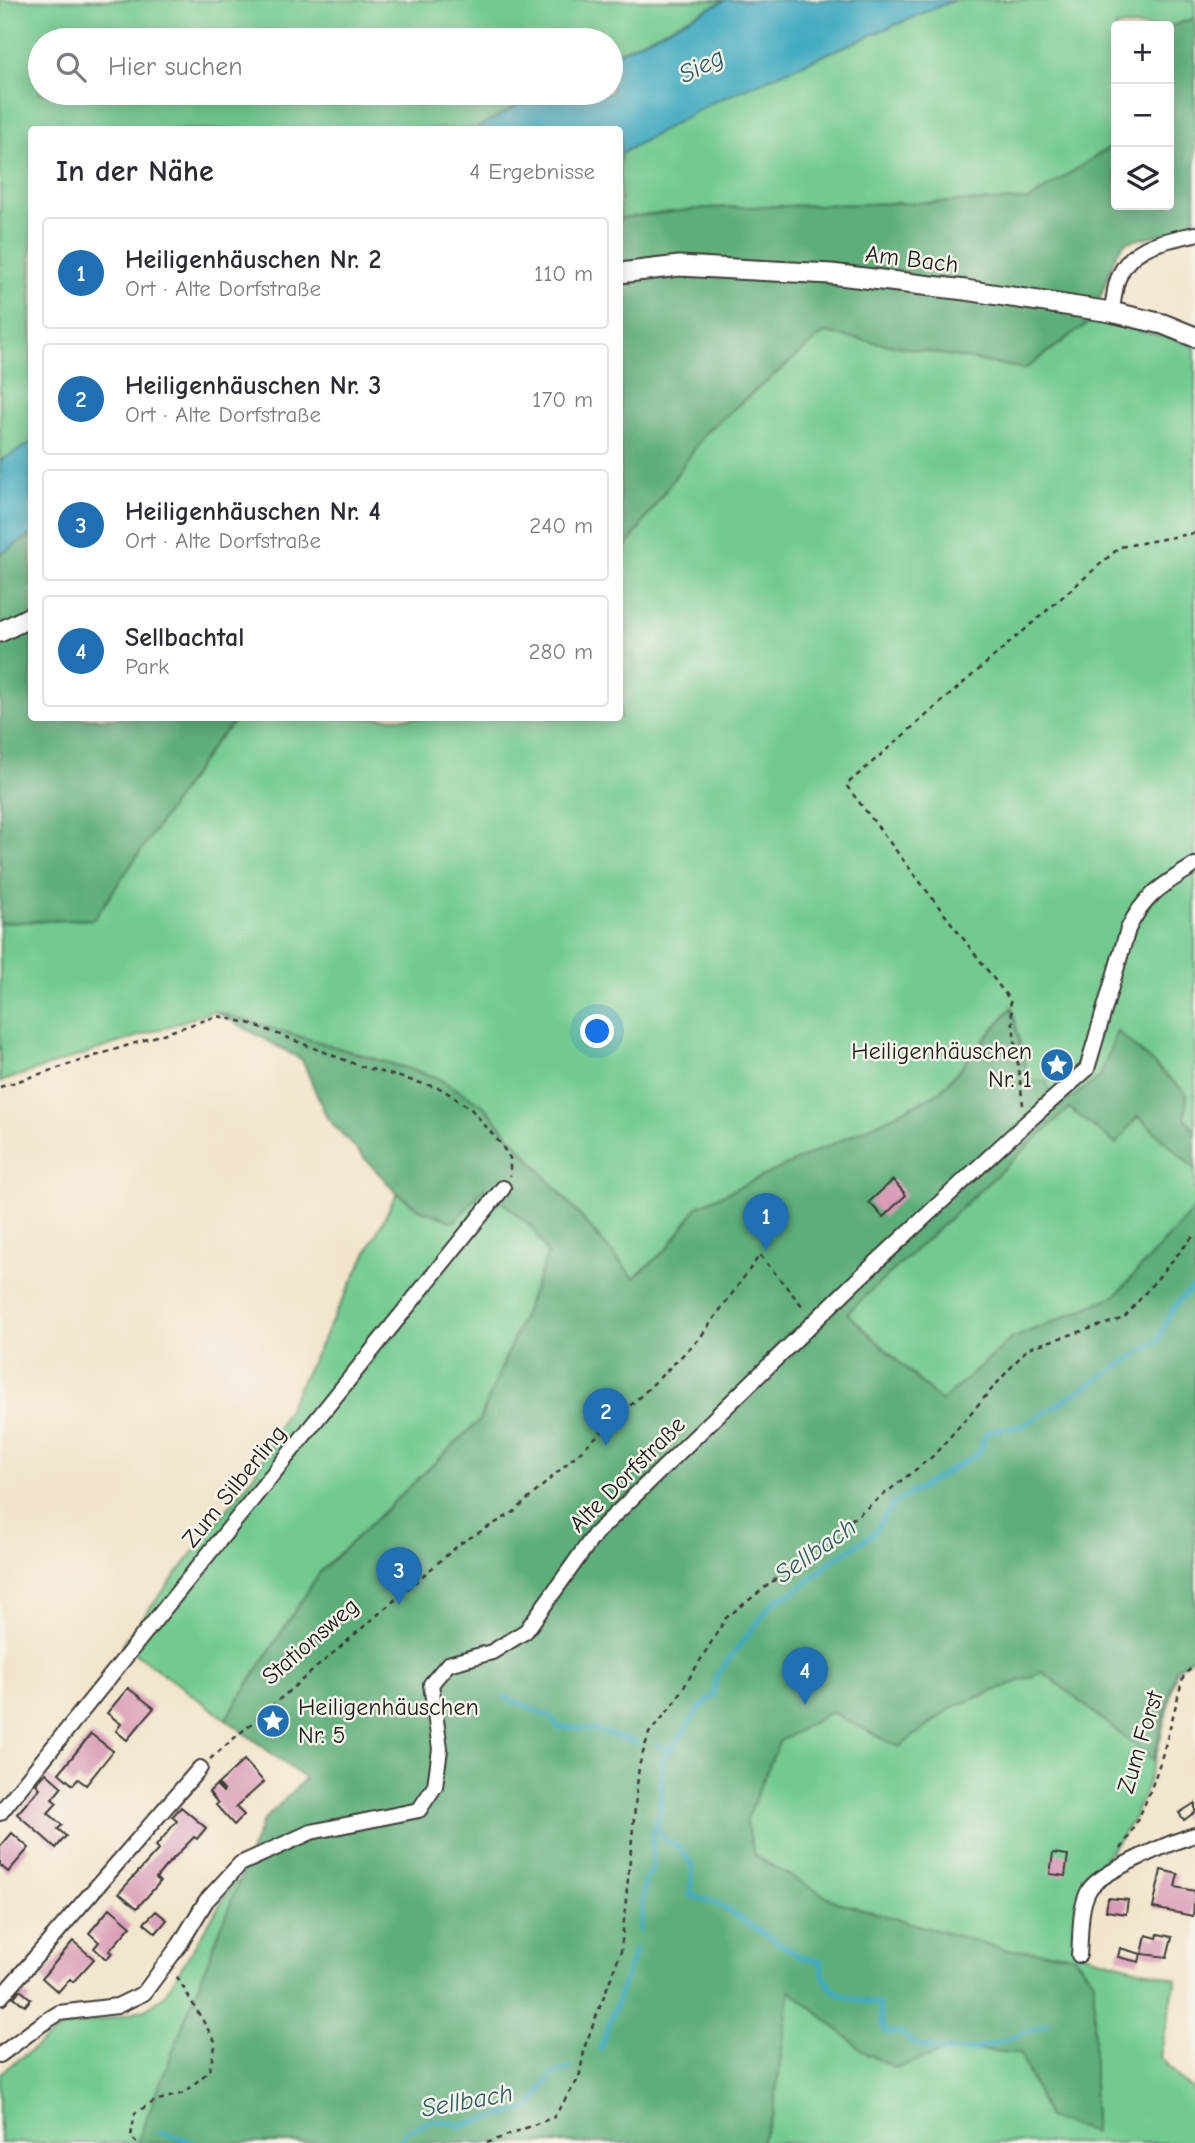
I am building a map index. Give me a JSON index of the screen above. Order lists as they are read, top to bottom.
{
  "streets": {
    "street": ["Am Bach", "Alte Dorfstraße", "Zum Silberling"],
    "path": ["Stationsweg", "Zum Forst"]
  },
  "crossings": [
    ["Alte Dorfstraße", "Stationsweg"]
  ],
  "water": ["Sieg", "Sellbach"],
  "places": {
    "place": ["Heiligenhäuschen Nr. 1", "Heiligenhäuschen Nr. 5"]
  },
  "page": {
    "map_buttons": ["+", "−"],
    "search": "Hier suchen",
    "heading": ["In der Nähe", "4 Ergebnisse"],
    "list": [
      {
        "mark": "1",
        "name": "Heiligenhäuschen Nr. 2",
        "note": "Ort · Alte Dorfstraße",
        "value": "110 m"
      },
      {
        "mark": "2",
        "name": "Heiligenhäuschen Nr. 3",
        "note": "Ort · Alte Dorfstraße",
        "value": "170 m"
      },
      {
        "mark": "3",
        "name": "Heiligenhäuschen Nr. 4",
        "note": "Ort · Alte Dorfstraße",
        "value": "240 m"
      },
      {
        "mark": "4",
        "name": "Sellbachtal",
        "note": "Park",
        "value": "280 m"
      }
    ],
    "pins": [
      "1",
      "2",
      "3",
      "4"
    ]
  }
}
